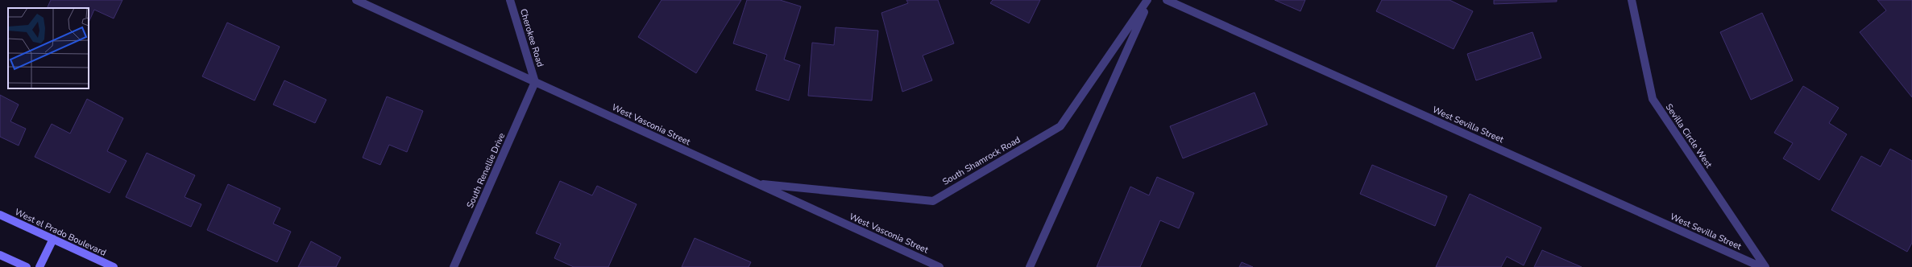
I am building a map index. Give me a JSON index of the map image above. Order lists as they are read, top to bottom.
{
  "streets": {
    "street": [
      "Cherokee Road",
      "West Vasconia Street",
      "West Sevilla Street",
      "Sevilla Circle West",
      "South Shamrock Road",
      "South Renellie Drive",
      "West el Prado Boulevard"
    ]
  },
  "crossings": [
    ["Cherokee Road", "West Vasconia Street"],
    ["Cherokee Road", "South Renellie Drive"],
    ["West Vasconia Street", "South Shamrock Road"],
    ["West Vasconia Street", "South Renellie Drive"]
  ]
}
